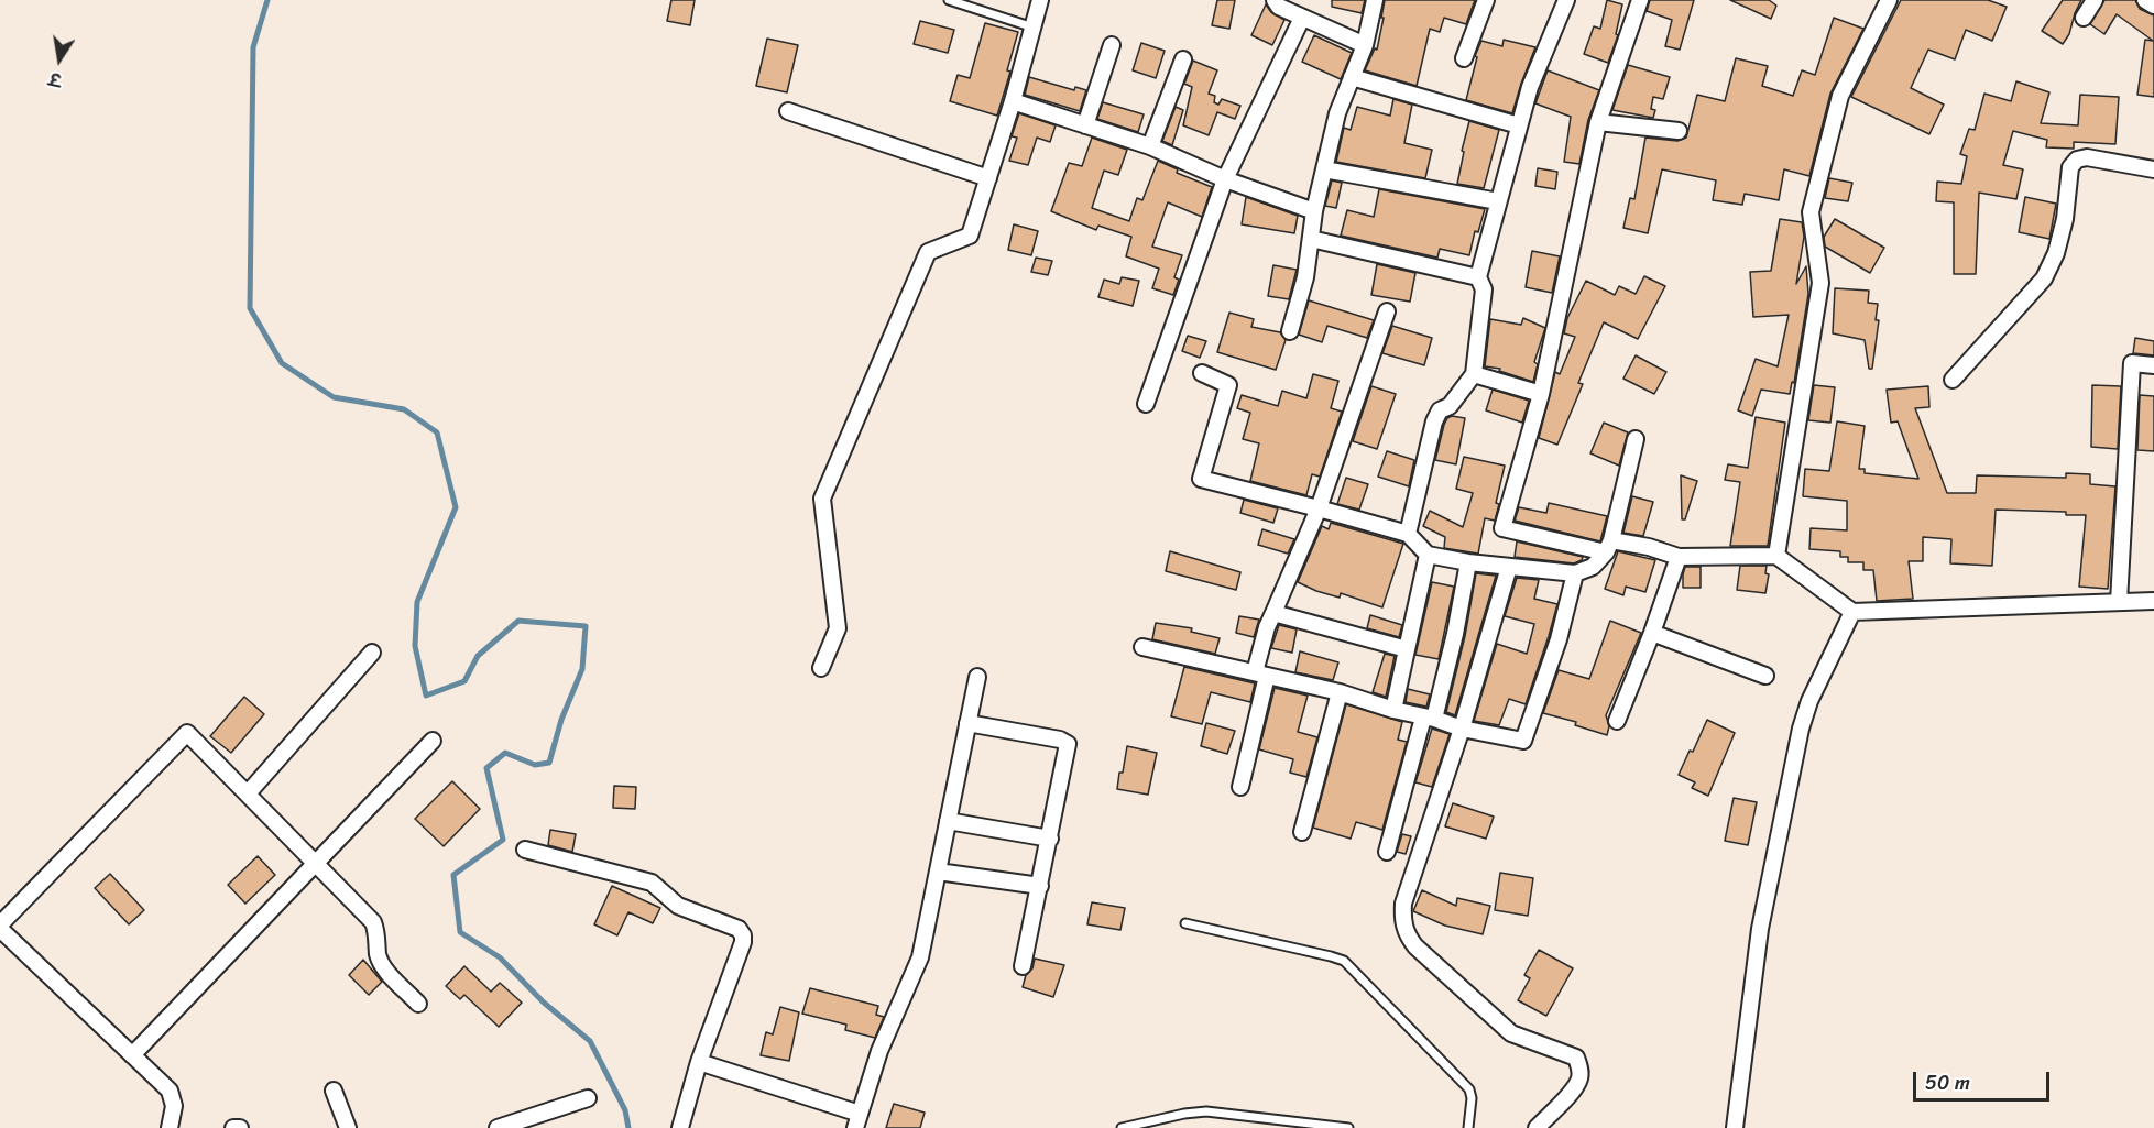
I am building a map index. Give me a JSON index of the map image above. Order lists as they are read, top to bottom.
{
  "scale_bar": "50 m",
  "north": "bottom"
}
